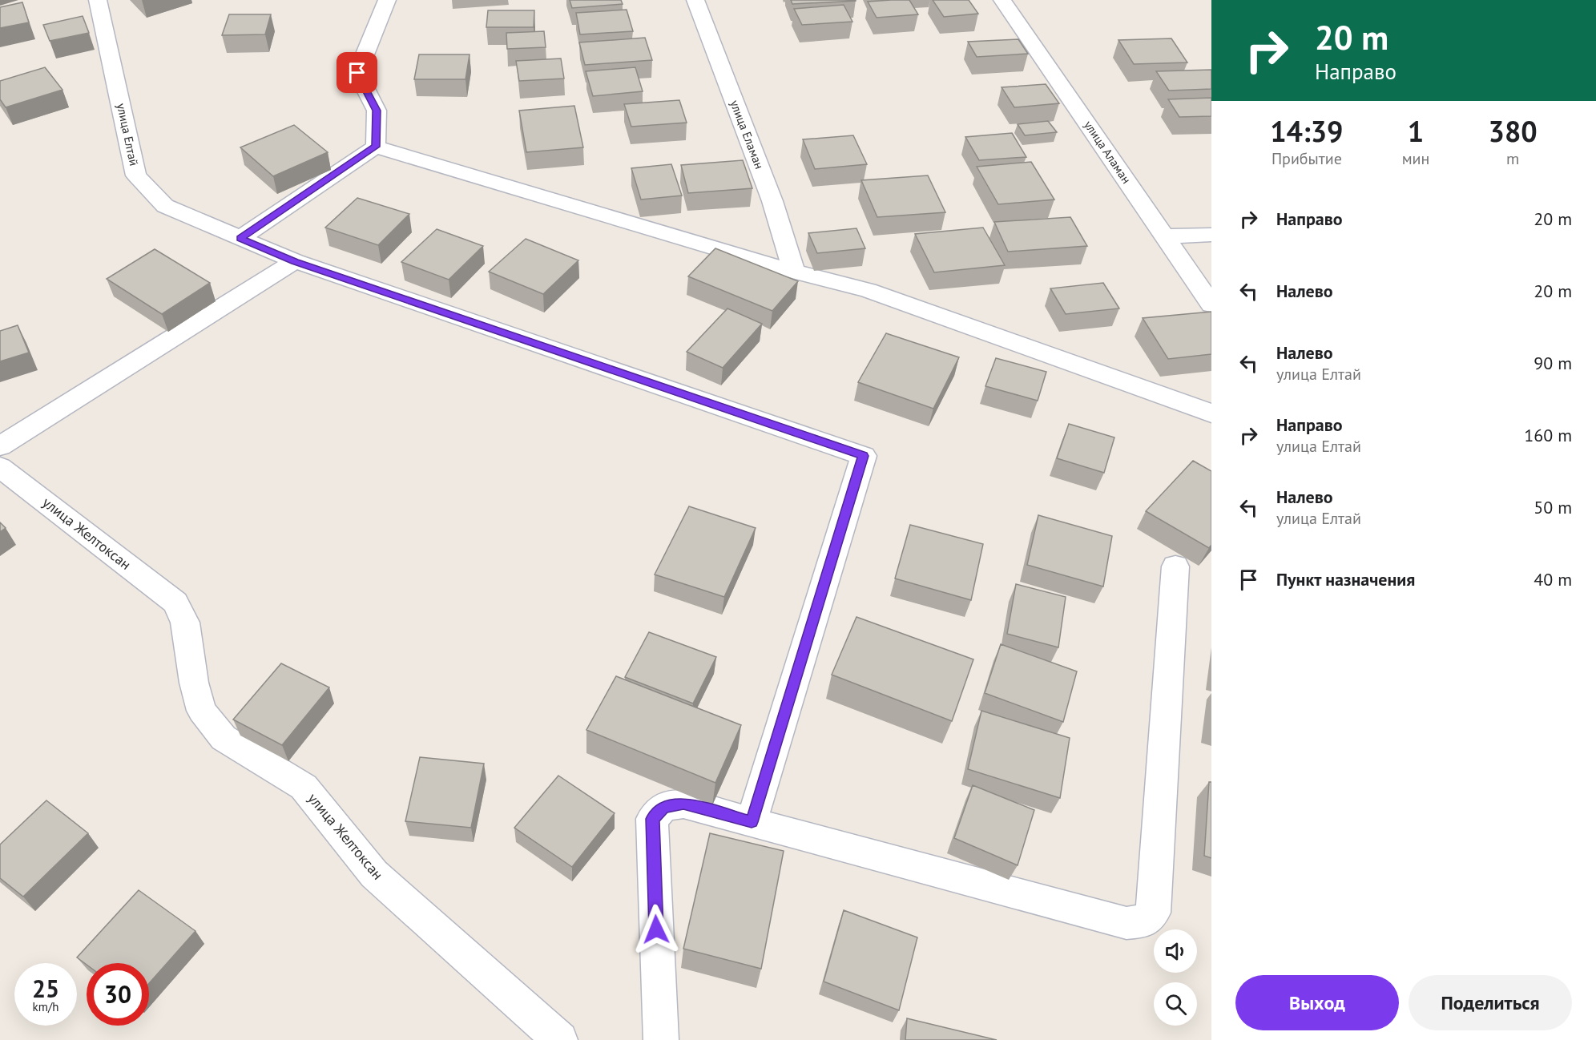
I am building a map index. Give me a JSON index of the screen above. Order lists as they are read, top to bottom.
{
  "streets": {
    "street": [
      "улица Елтай",
      "улица Еламан",
      "улица Аламан",
      "улица Желтоксан"
    ]
  },
  "page": {
    "turn": ["20 m", "Направо"],
    "eta": [
      "14:39",
      "Прибытие",
      "1",
      "мин",
      "380",
      "m"
    ],
    "list": [
      {
        "name": "Направо",
        "value": "20 m"
      },
      {
        "name": "Налево",
        "value": "20 m"
      },
      {
        "name": "Налево",
        "note": "улица Елтай",
        "value": "90 m"
      },
      {
        "name": "Направо",
        "note": "улица Елтай",
        "value": "160 m"
      },
      {
        "name": "Налево",
        "note": "улица Елтай",
        "value": "50 m"
      },
      {
        "name": "Пункт назначения",
        "value": "40 m"
      }
    ],
    "speed": "25 km/h",
    "limit": "30",
    "buttons": ["Выход", "Поделиться"]
  }
}
